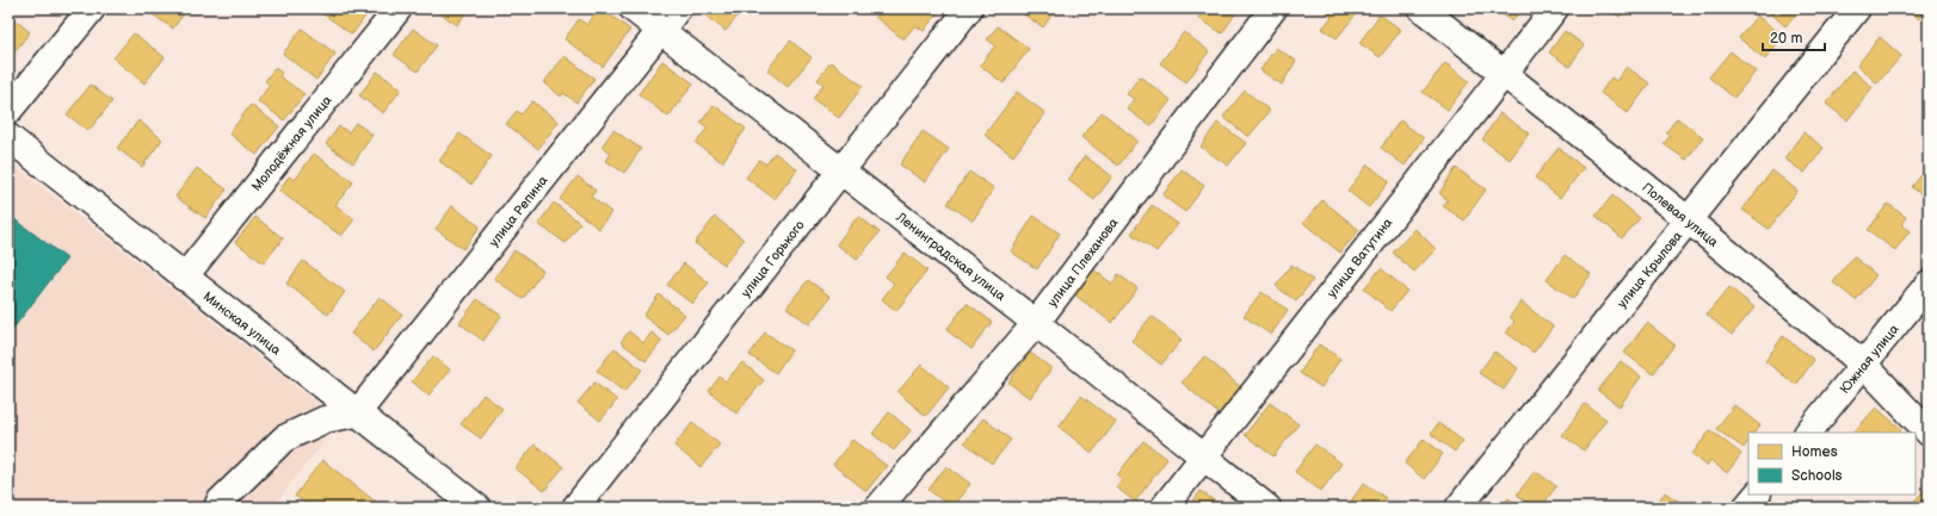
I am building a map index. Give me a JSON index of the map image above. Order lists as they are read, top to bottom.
{
  "streets": {
    "street": [
      "Молодёжная улица",
      "улица Репина",
      "Полевая улица",
      "Ленинградская улица",
      "улица Ватутина",
      "улица Горького",
      "улица Плеханова",
      "улица Крылова",
      "Минская улица",
      "Южная улица"
    ]
  },
  "crossings": [
    ["Молодёжная улица", "Минская улица"],
    ["улица Репина", "Ленинградская улица"],
    ["улица Репина", "Минская улица"],
    ["Полевая улица", "улица Ватутина"],
    ["Полевая улица", "улица Крылова"],
    ["Полевая улица", "Южная улица"],
    ["Ленинградская улица", "улица Ватутина"],
    ["Ленинградская улица", "улица Горького"],
    ["Ленинградская улица", "улица Плеханова"]
  ],
  "legend": ["Homes", "Schools"],
  "scale_bar": "20 m"
}
